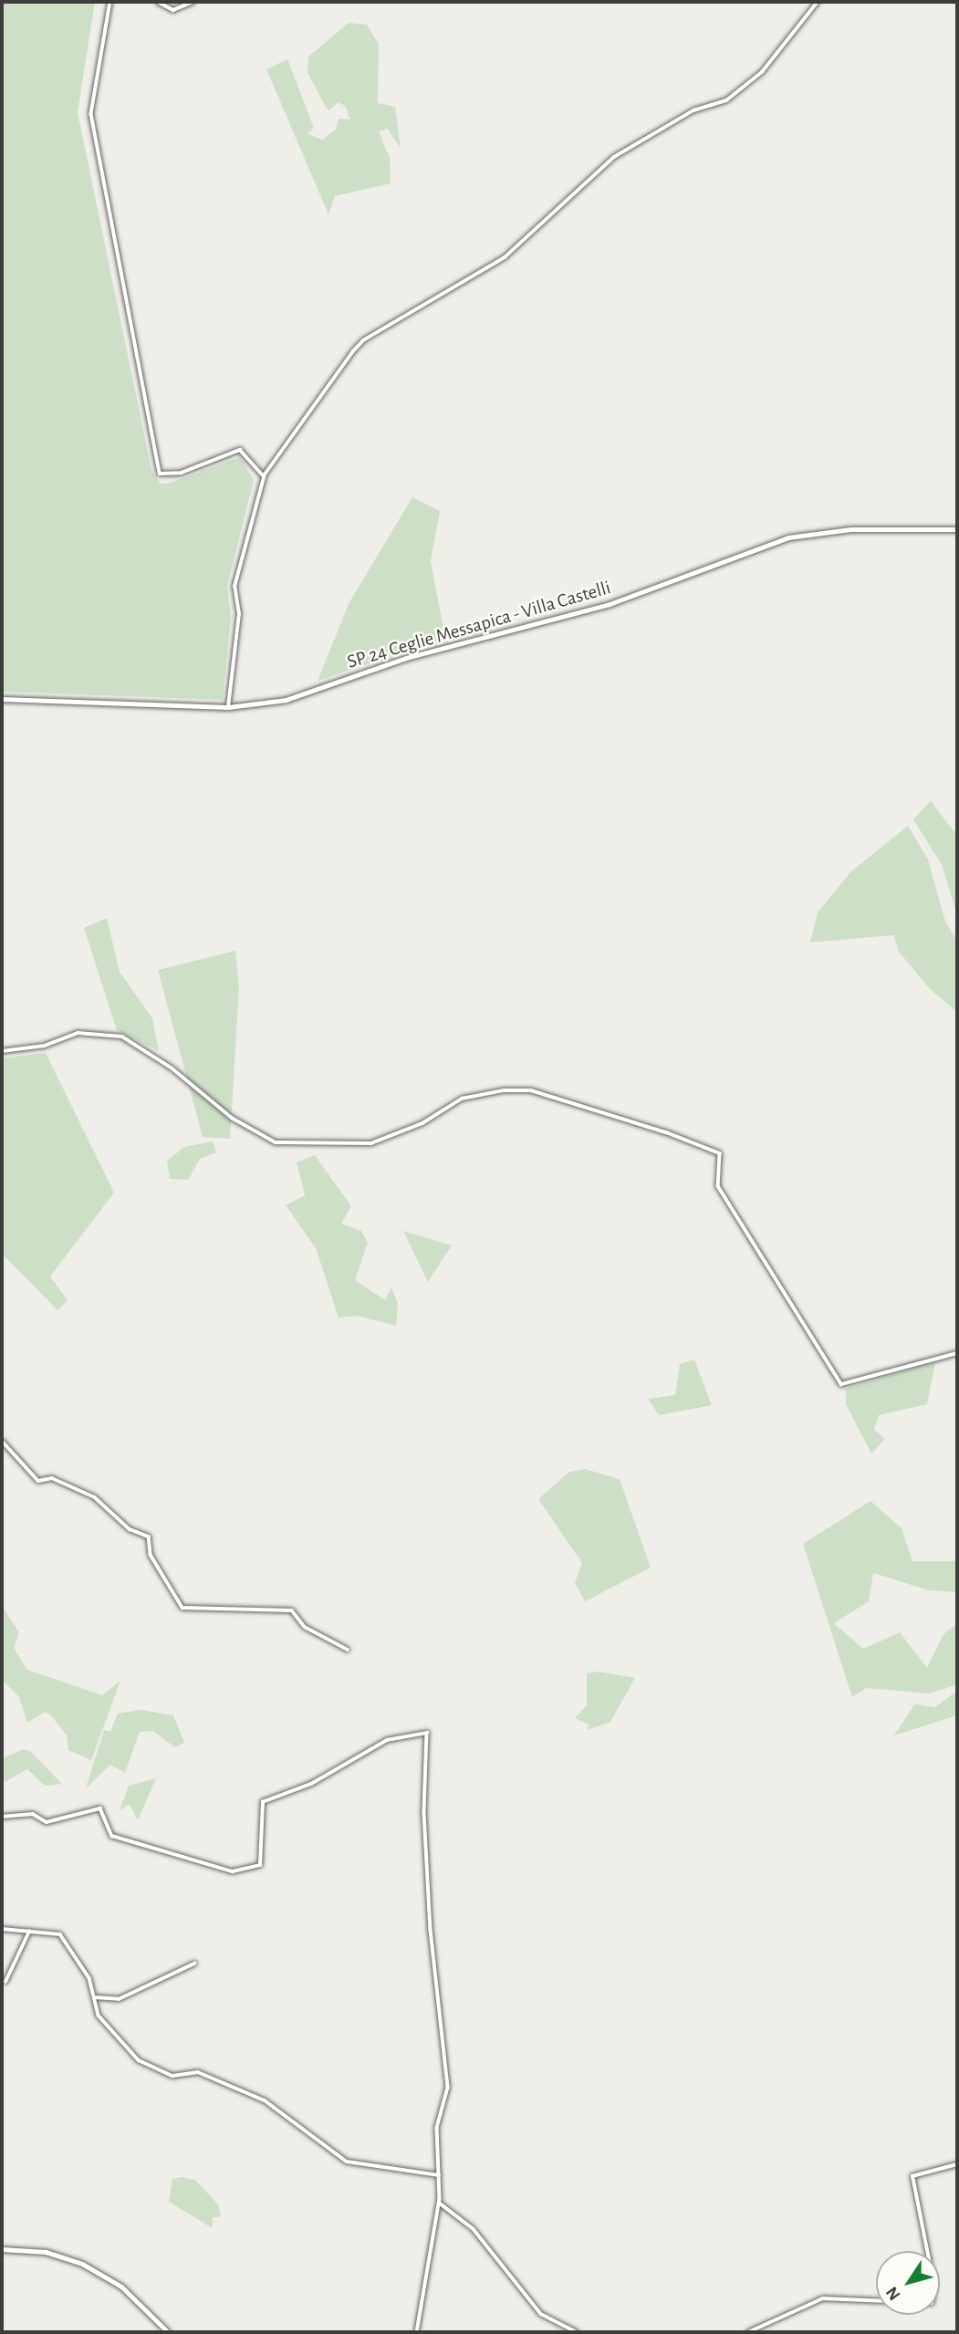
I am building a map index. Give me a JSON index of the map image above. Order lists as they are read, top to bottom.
{
  "streets": {
    "main road": ["SP 24 Ceglie Messapica - Villa Castelli"]
  },
  "north": "bottom left"
}
